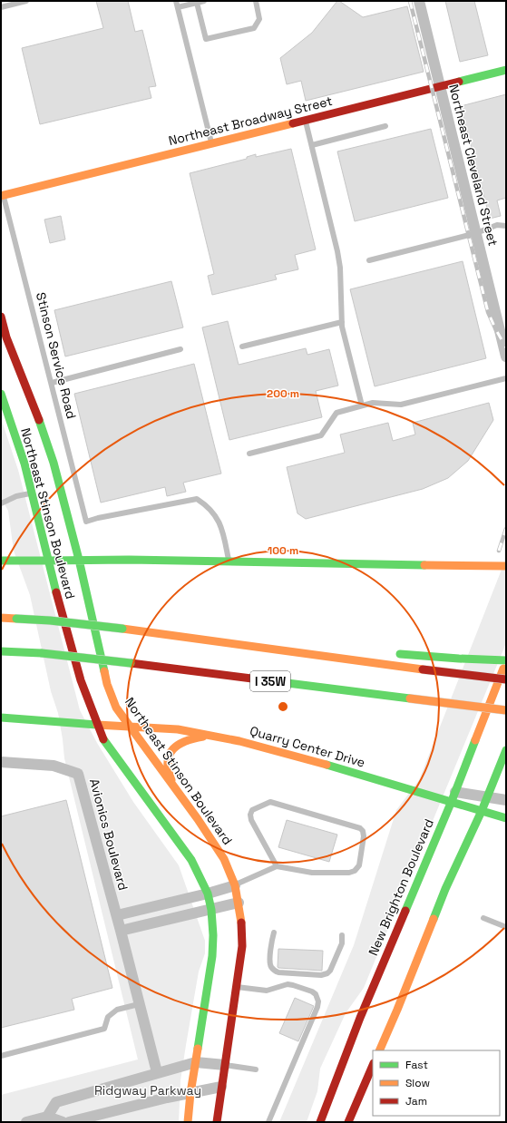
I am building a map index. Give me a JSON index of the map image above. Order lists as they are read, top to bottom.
{
  "streets": {
    "main road": [
      "Northeast Broadway Street",
      "Northeast Stinson Boulevard",
      "I 35W",
      "Quarry Center Drive",
      "New Brighton Boulevard"
    ],
    "street": ["Northeast Cleveland Street", "Avionics Boulevard"],
    "lane": ["Stinson Service Road"]
  },
  "crossings": [
    ["Northeast Broadway Street", "Northeast Cleveland Street"],
    ["Northeast Broadway Street", "Stinson Service Road"],
    ["Northeast Stinson Boulevard", "Quarry Center Drive"],
    ["Quarry Center Drive", "New Brighton Boulevard"]
  ],
  "parks": ["Ridgway Parkway"],
  "legend": ["Fast", "Slow", "Jam"],
  "rings": ["200 m", "100 m"]
}
